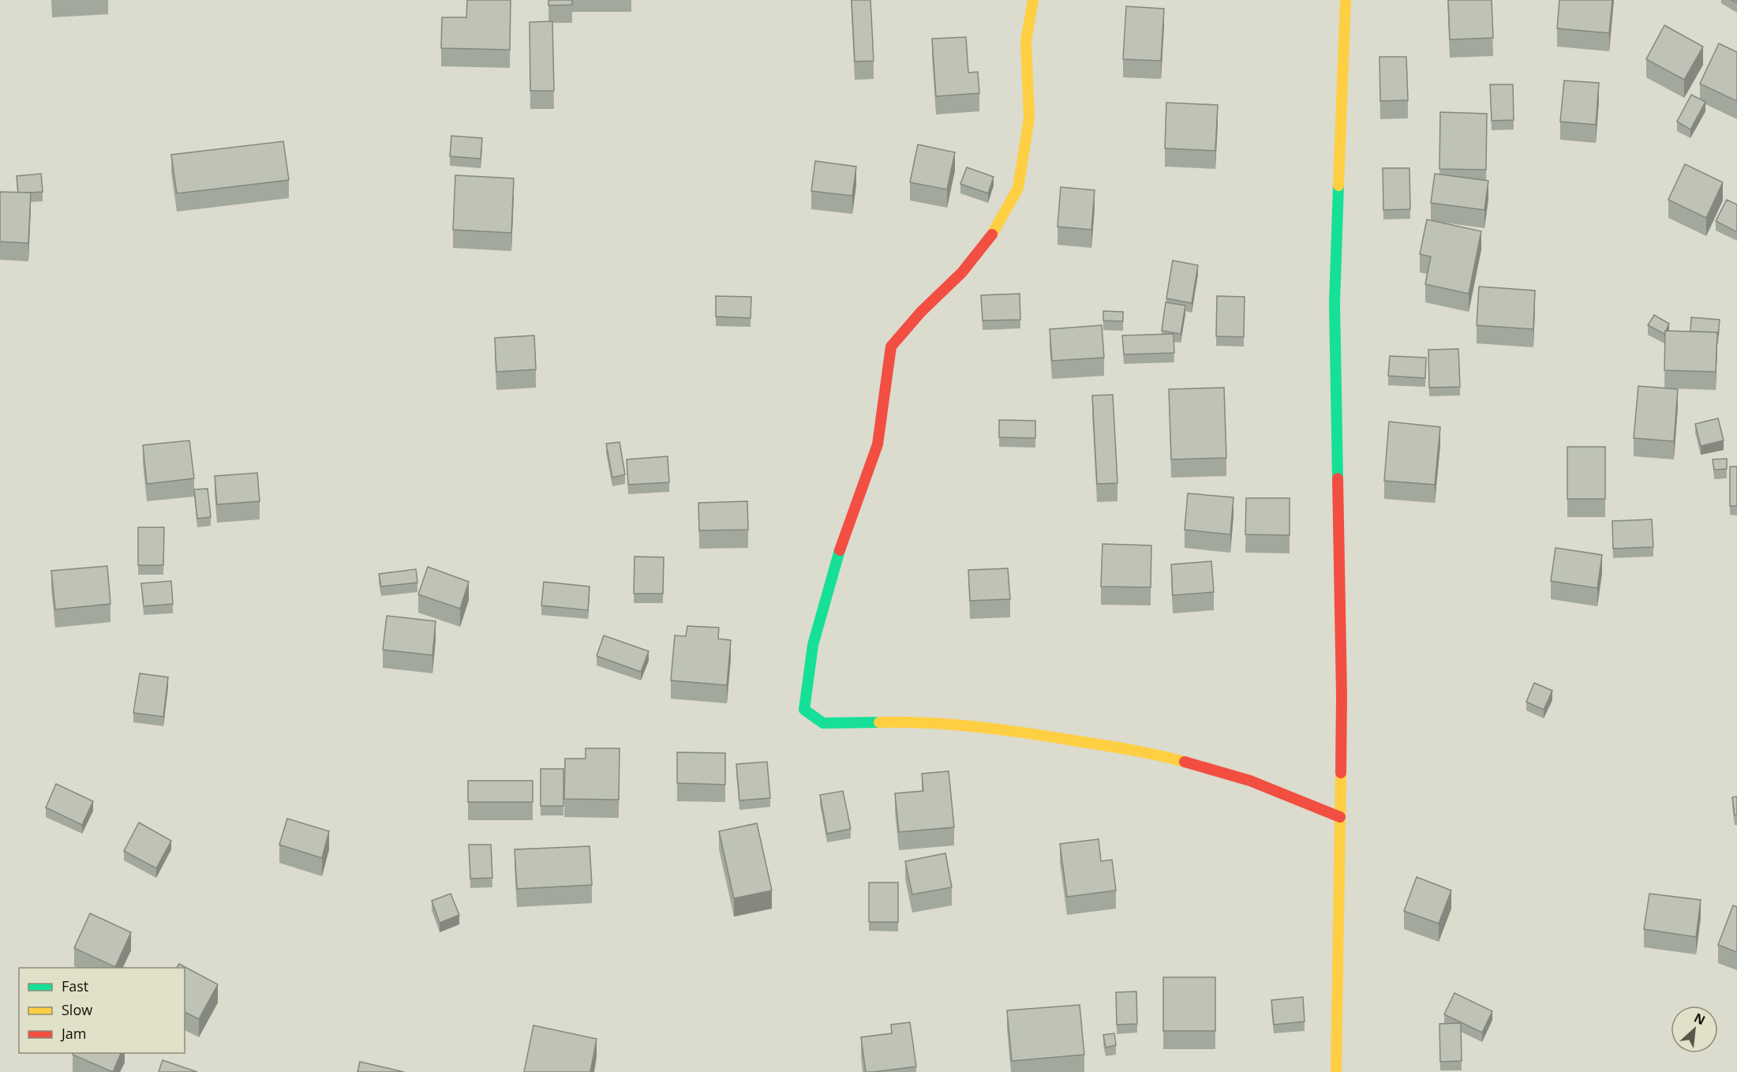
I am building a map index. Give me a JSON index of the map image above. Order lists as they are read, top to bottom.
{
  "legend": ["Fast", "Slow", "Jam"],
  "north": "top right"
}
